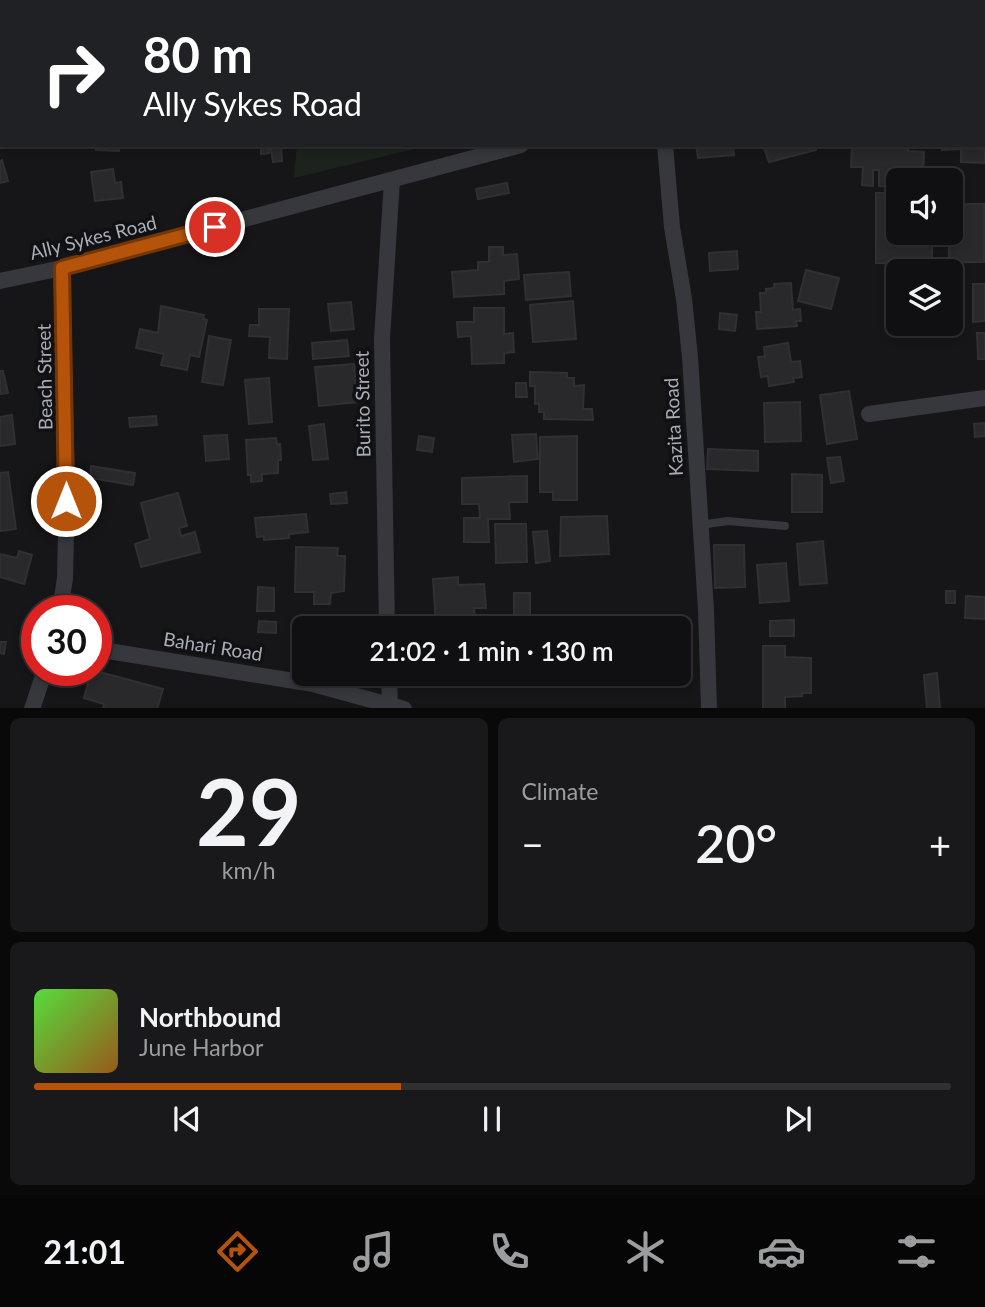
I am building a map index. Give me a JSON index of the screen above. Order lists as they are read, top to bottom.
{
  "streets": {
    "street": [
      "Ally Sykes Road",
      "Beach Street",
      "Burito Street",
      "Kazita Road",
      "Bahari Road"
    ]
  },
  "crossings": [
    ["Ally Sykes Road", "Beach Street"],
    ["Ally Sykes Road", "Burito Street"]
  ],
  "page": {
    "turn": ["80 m", "Ally Sykes Road"],
    "limit": "30",
    "trip": "21:02 · 1 min · 130 m",
    "tile": [
      ["29", "km/h"],
      "Climate"
    ],
    "heat": ["−", "20°", "+"],
    "song": ["Northbound", "June Harbor"],
    "tabs": "21:01"
  }
}
